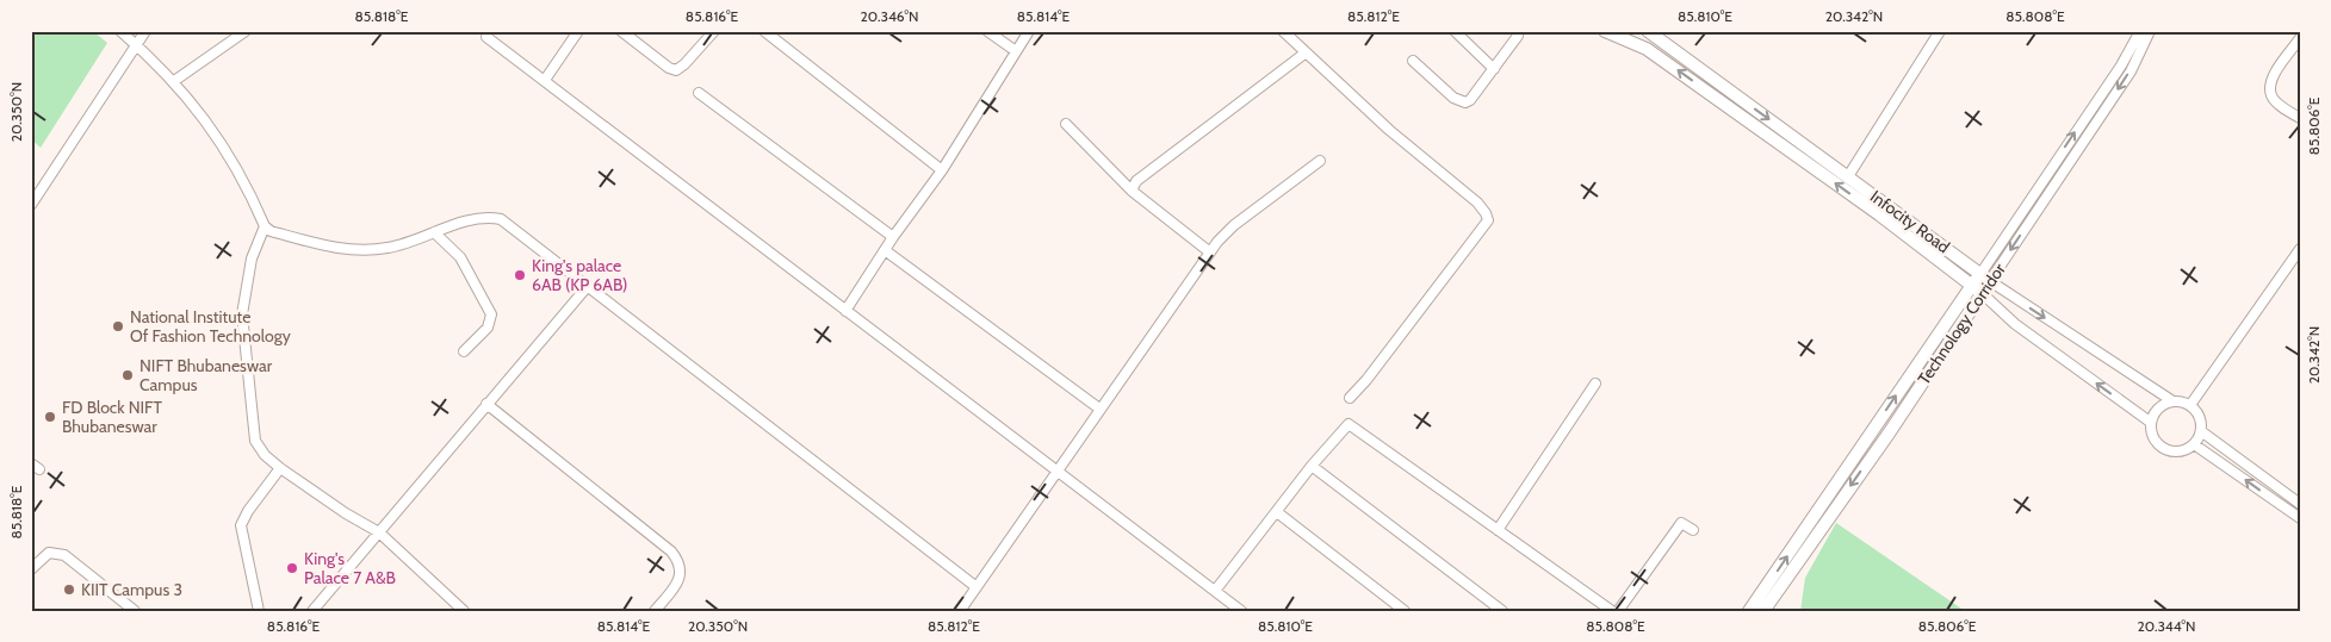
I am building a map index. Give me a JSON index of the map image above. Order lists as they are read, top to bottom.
{
  "streets": {
    "main road": ["Infocity Road", "Technology Corridor"]
  },
  "crossings": [
    ["Infocity Road", "Technology Corridor"]
  ],
  "places": [
    "King's palace 6AB (KP 6AB)",
    "National Institute Of Fashion Technology",
    "NIFT Bhubaneswar Campus",
    "FD Block NIFT Bhubaneswar",
    "King's Palace 7 A&B",
    "KIIT Campus 3"
  ],
  "coordinates": [
    "85.818°E",
    "85.816°E",
    "20.346°N",
    "85.814°E",
    "85.812°E",
    "85.810°E",
    "20.342°N",
    "85.808°E",
    "20.350°N",
    "85.806°E",
    "20.344°N"
  ]
}
